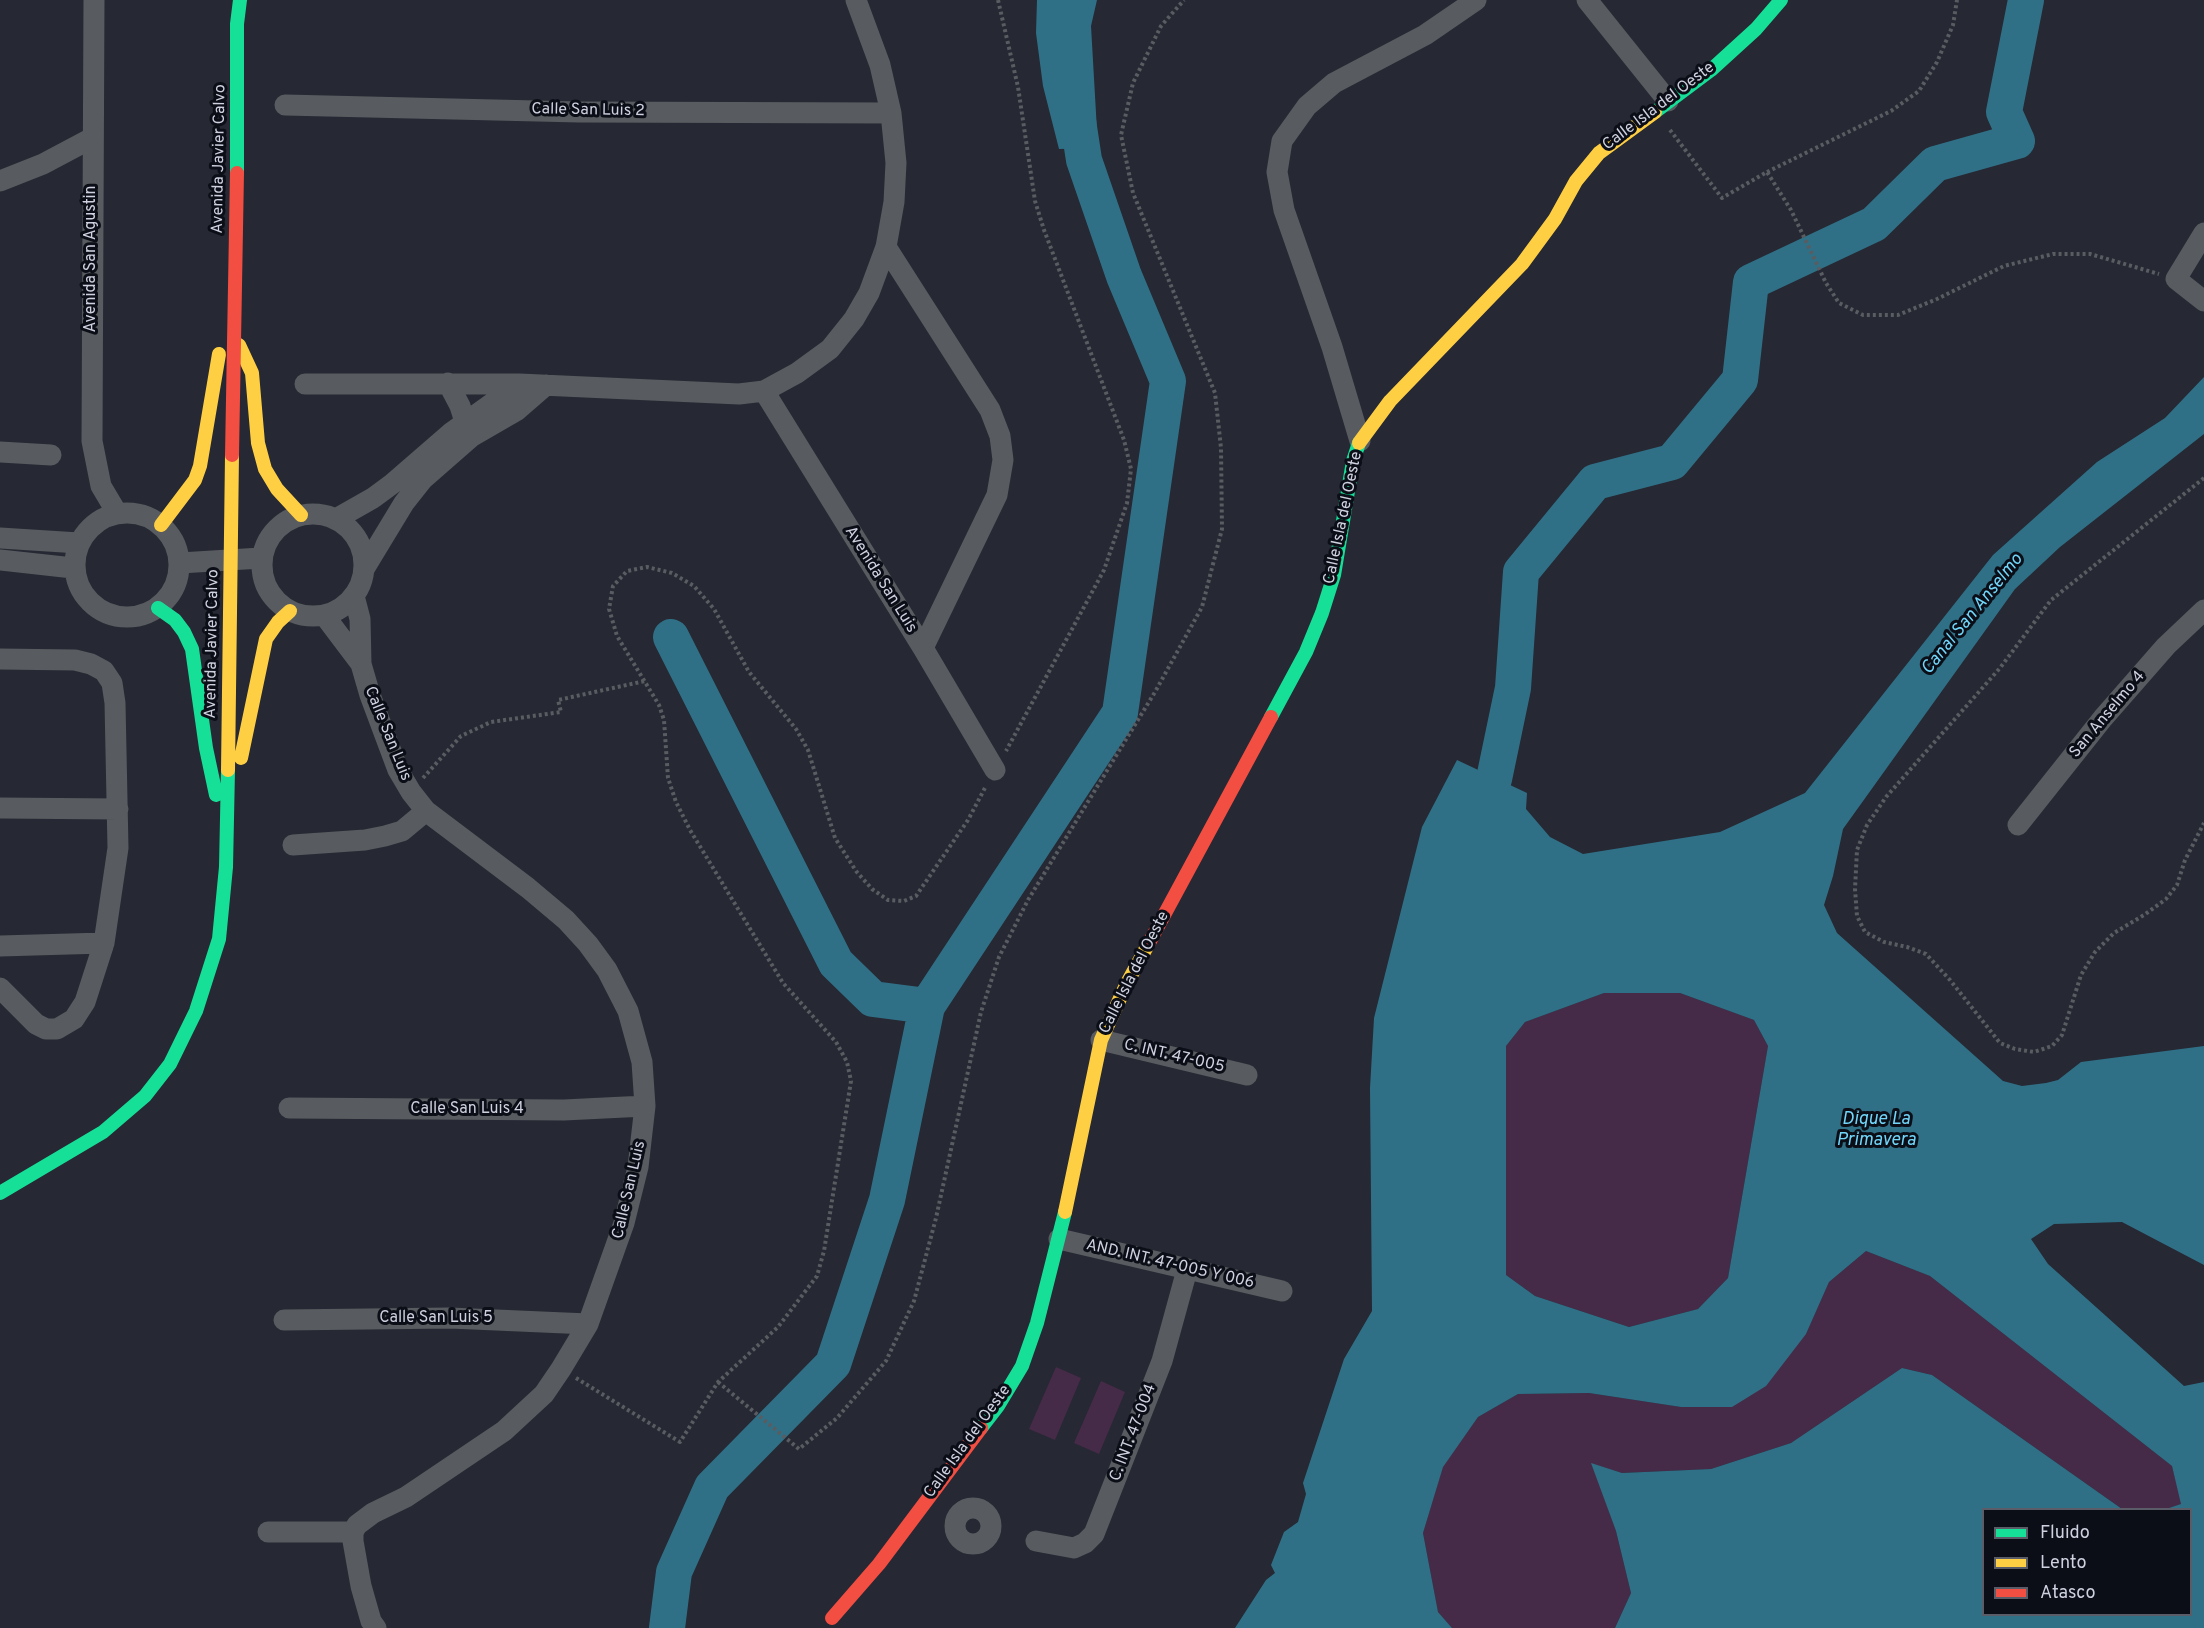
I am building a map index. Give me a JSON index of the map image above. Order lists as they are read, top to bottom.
{
  "streets": {
    "street": [
      "Calle Isla del Oeste",
      "Calle San Luis 2",
      "Avenida Javier Calvo",
      "Avenida San Agustin",
      "Avenida San Luis",
      "San Anselmo 4",
      "Calle San Luis",
      "C. INT. 47-005",
      "Calle San Luis 4",
      "AND. INT. 47-005 Y 006",
      "Calle San Luis 5",
      "C. INT. 47-004"
    ]
  },
  "crossings": [
    ["Calle Isla del Oeste", "C. INT. 47-005"],
    ["Calle Isla del Oeste", "AND. INT. 47-005 Y 006"],
    ["Calle San Luis", "Calle San Luis 4"],
    ["Calle San Luis", "Calle San Luis 5"],
    ["AND. INT. 47-005 Y 006", "C. INT. 47-004"]
  ],
  "water": ["Canal San Anselmo", "Dique La Primavera"],
  "legend": ["Fluido", "Lento", "Atasco"]
}
